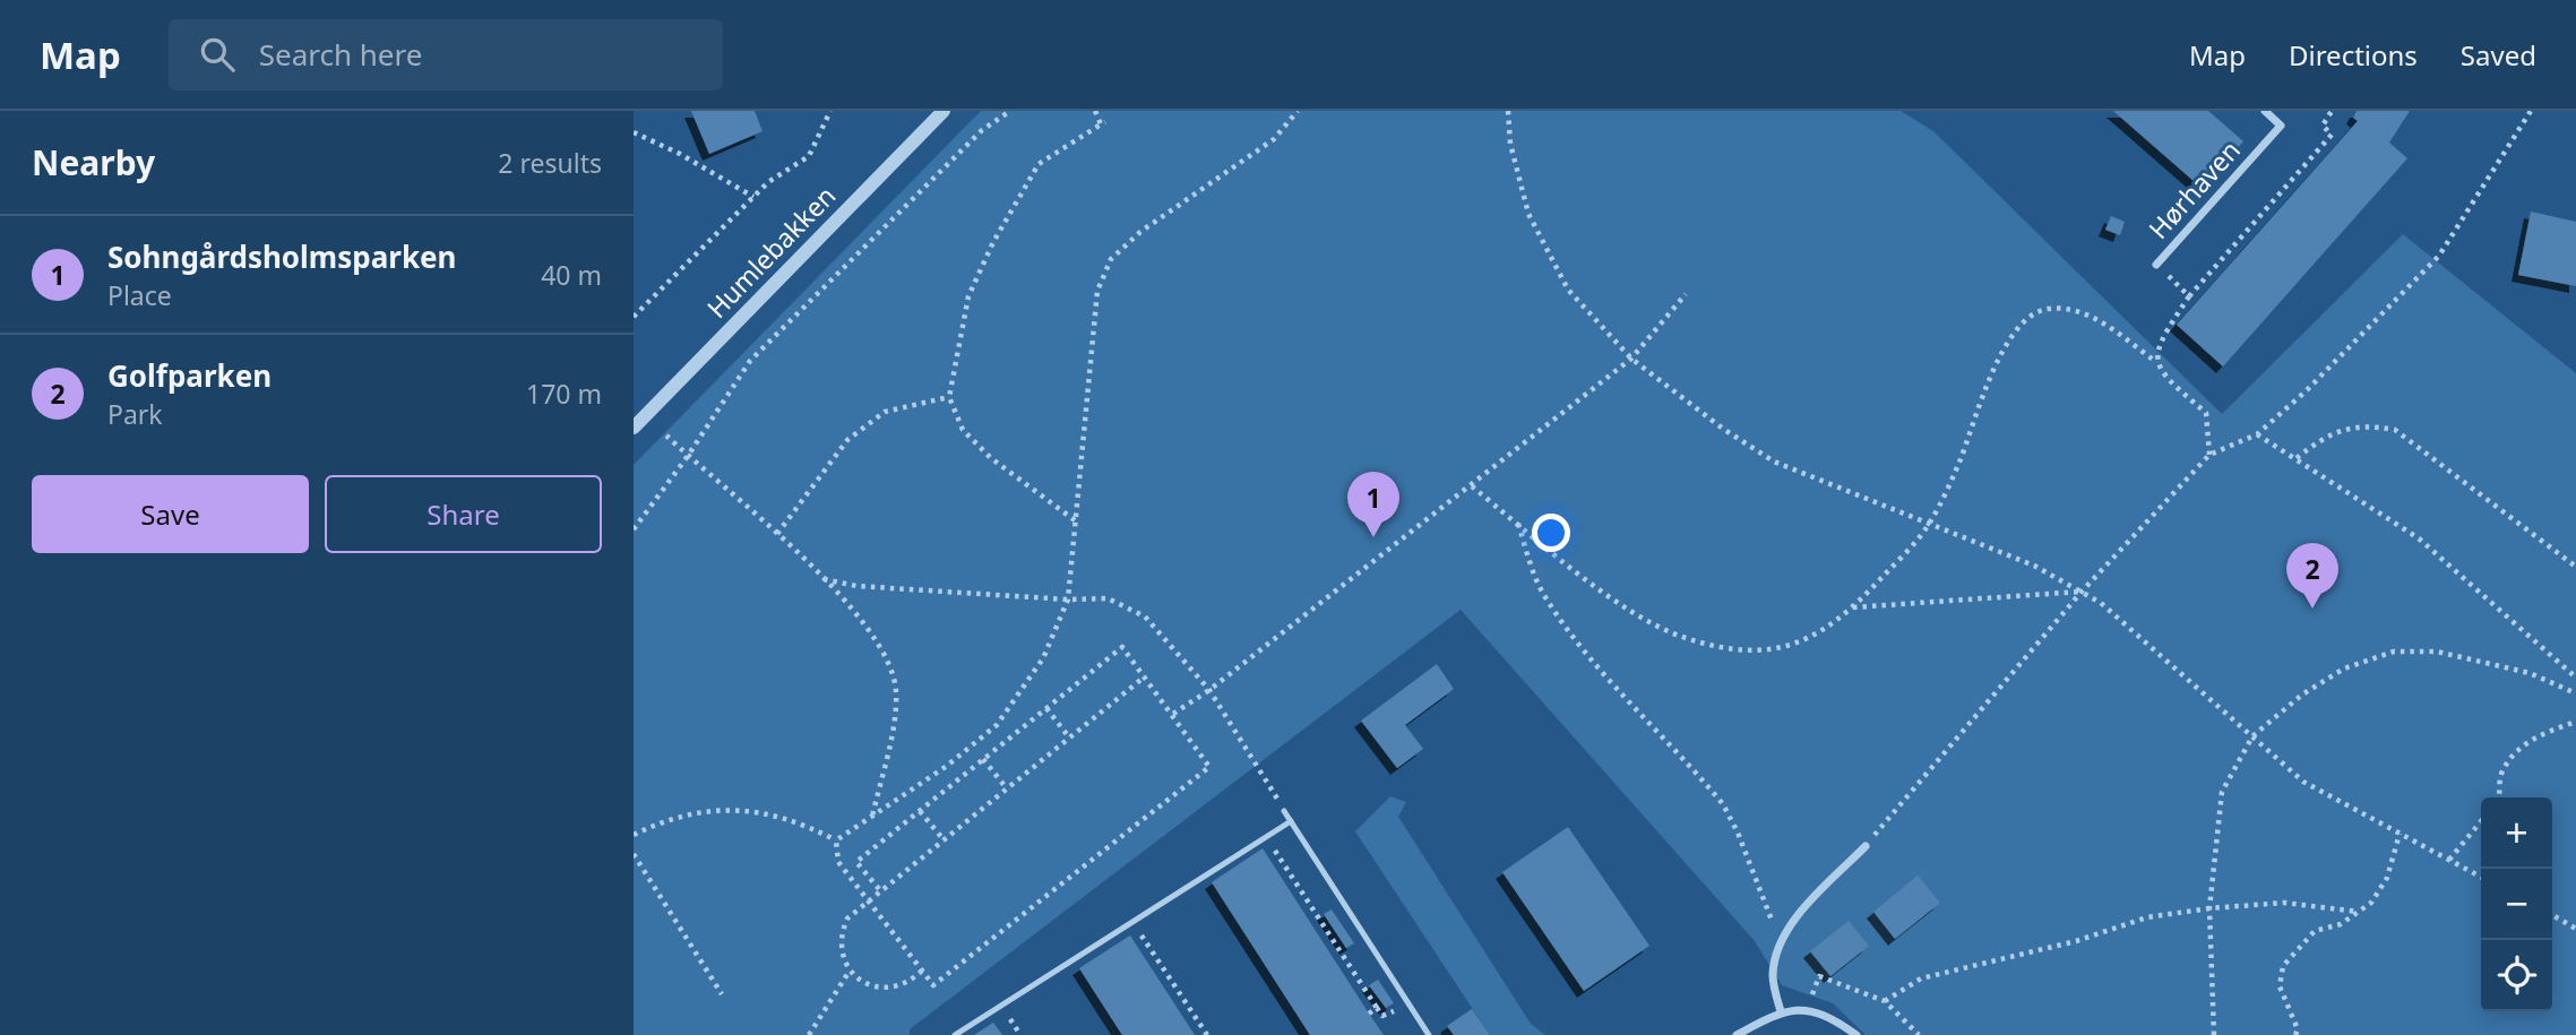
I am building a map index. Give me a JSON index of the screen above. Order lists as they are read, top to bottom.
{
  "streets": {
    "street": ["Hørhaven", "Humlebakken"]
  },
  "page": {
    "header": "Map",
    "search": "Search here",
    "nav": ["Map", "Directions", "Saved"],
    "heading": ["Nearby", "2 results"],
    "list": [
      {
        "mark": "1",
        "name": "Sohngårdsholmsparken",
        "note": "Place",
        "value": "40 m"
      },
      {
        "mark": "2",
        "name": "Golfparken",
        "note": "Park",
        "value": "170 m"
      }
    ],
    "buttons": ["Save", "Share"],
    "pins": ["1", "2"],
    "map_buttons": ["+", "−"]
  }
}
